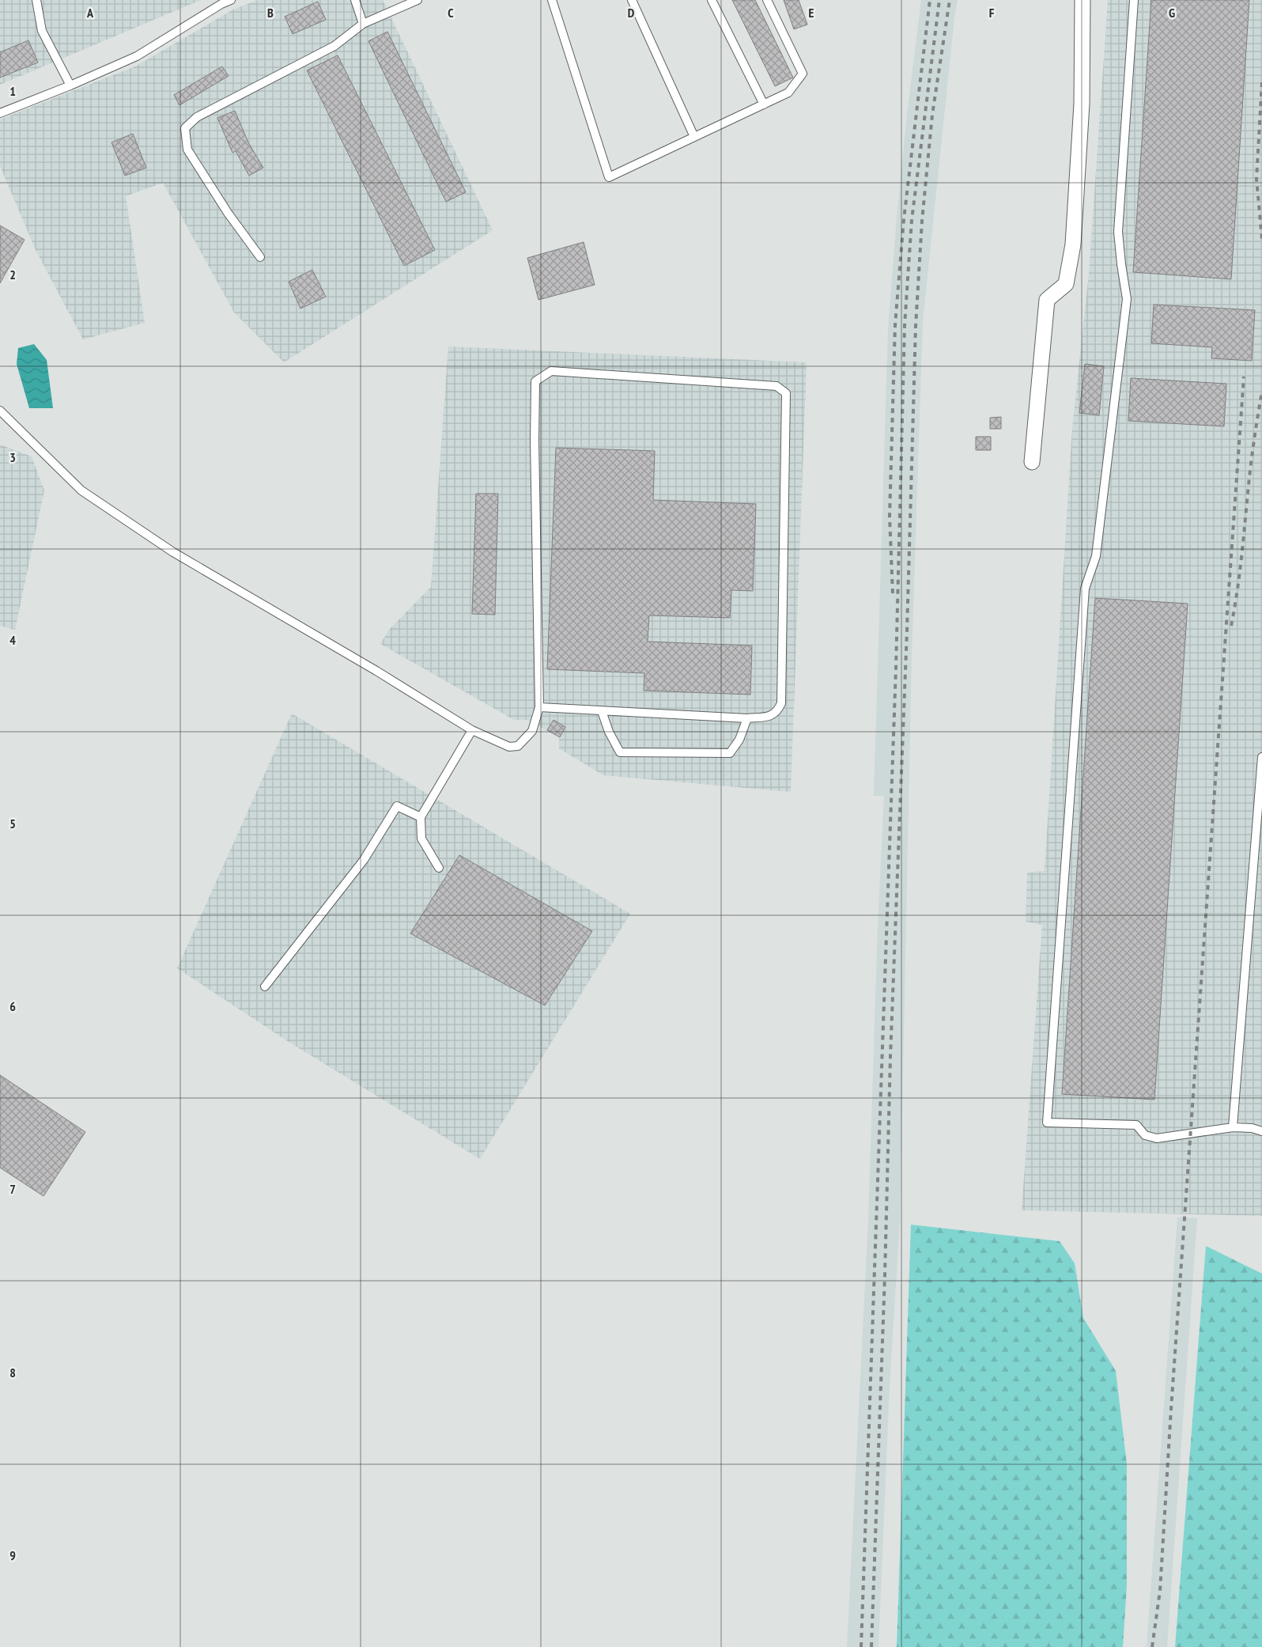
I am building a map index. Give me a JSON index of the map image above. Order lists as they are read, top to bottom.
{
  "grid": {
    "columns": [
      "A",
      "B",
      "C",
      "D",
      "E",
      "F",
      "G"
    ],
    "rows": [
      "1",
      "2",
      "3",
      "4",
      "5",
      "6",
      "7",
      "8",
      "9"
    ]
  }
}
